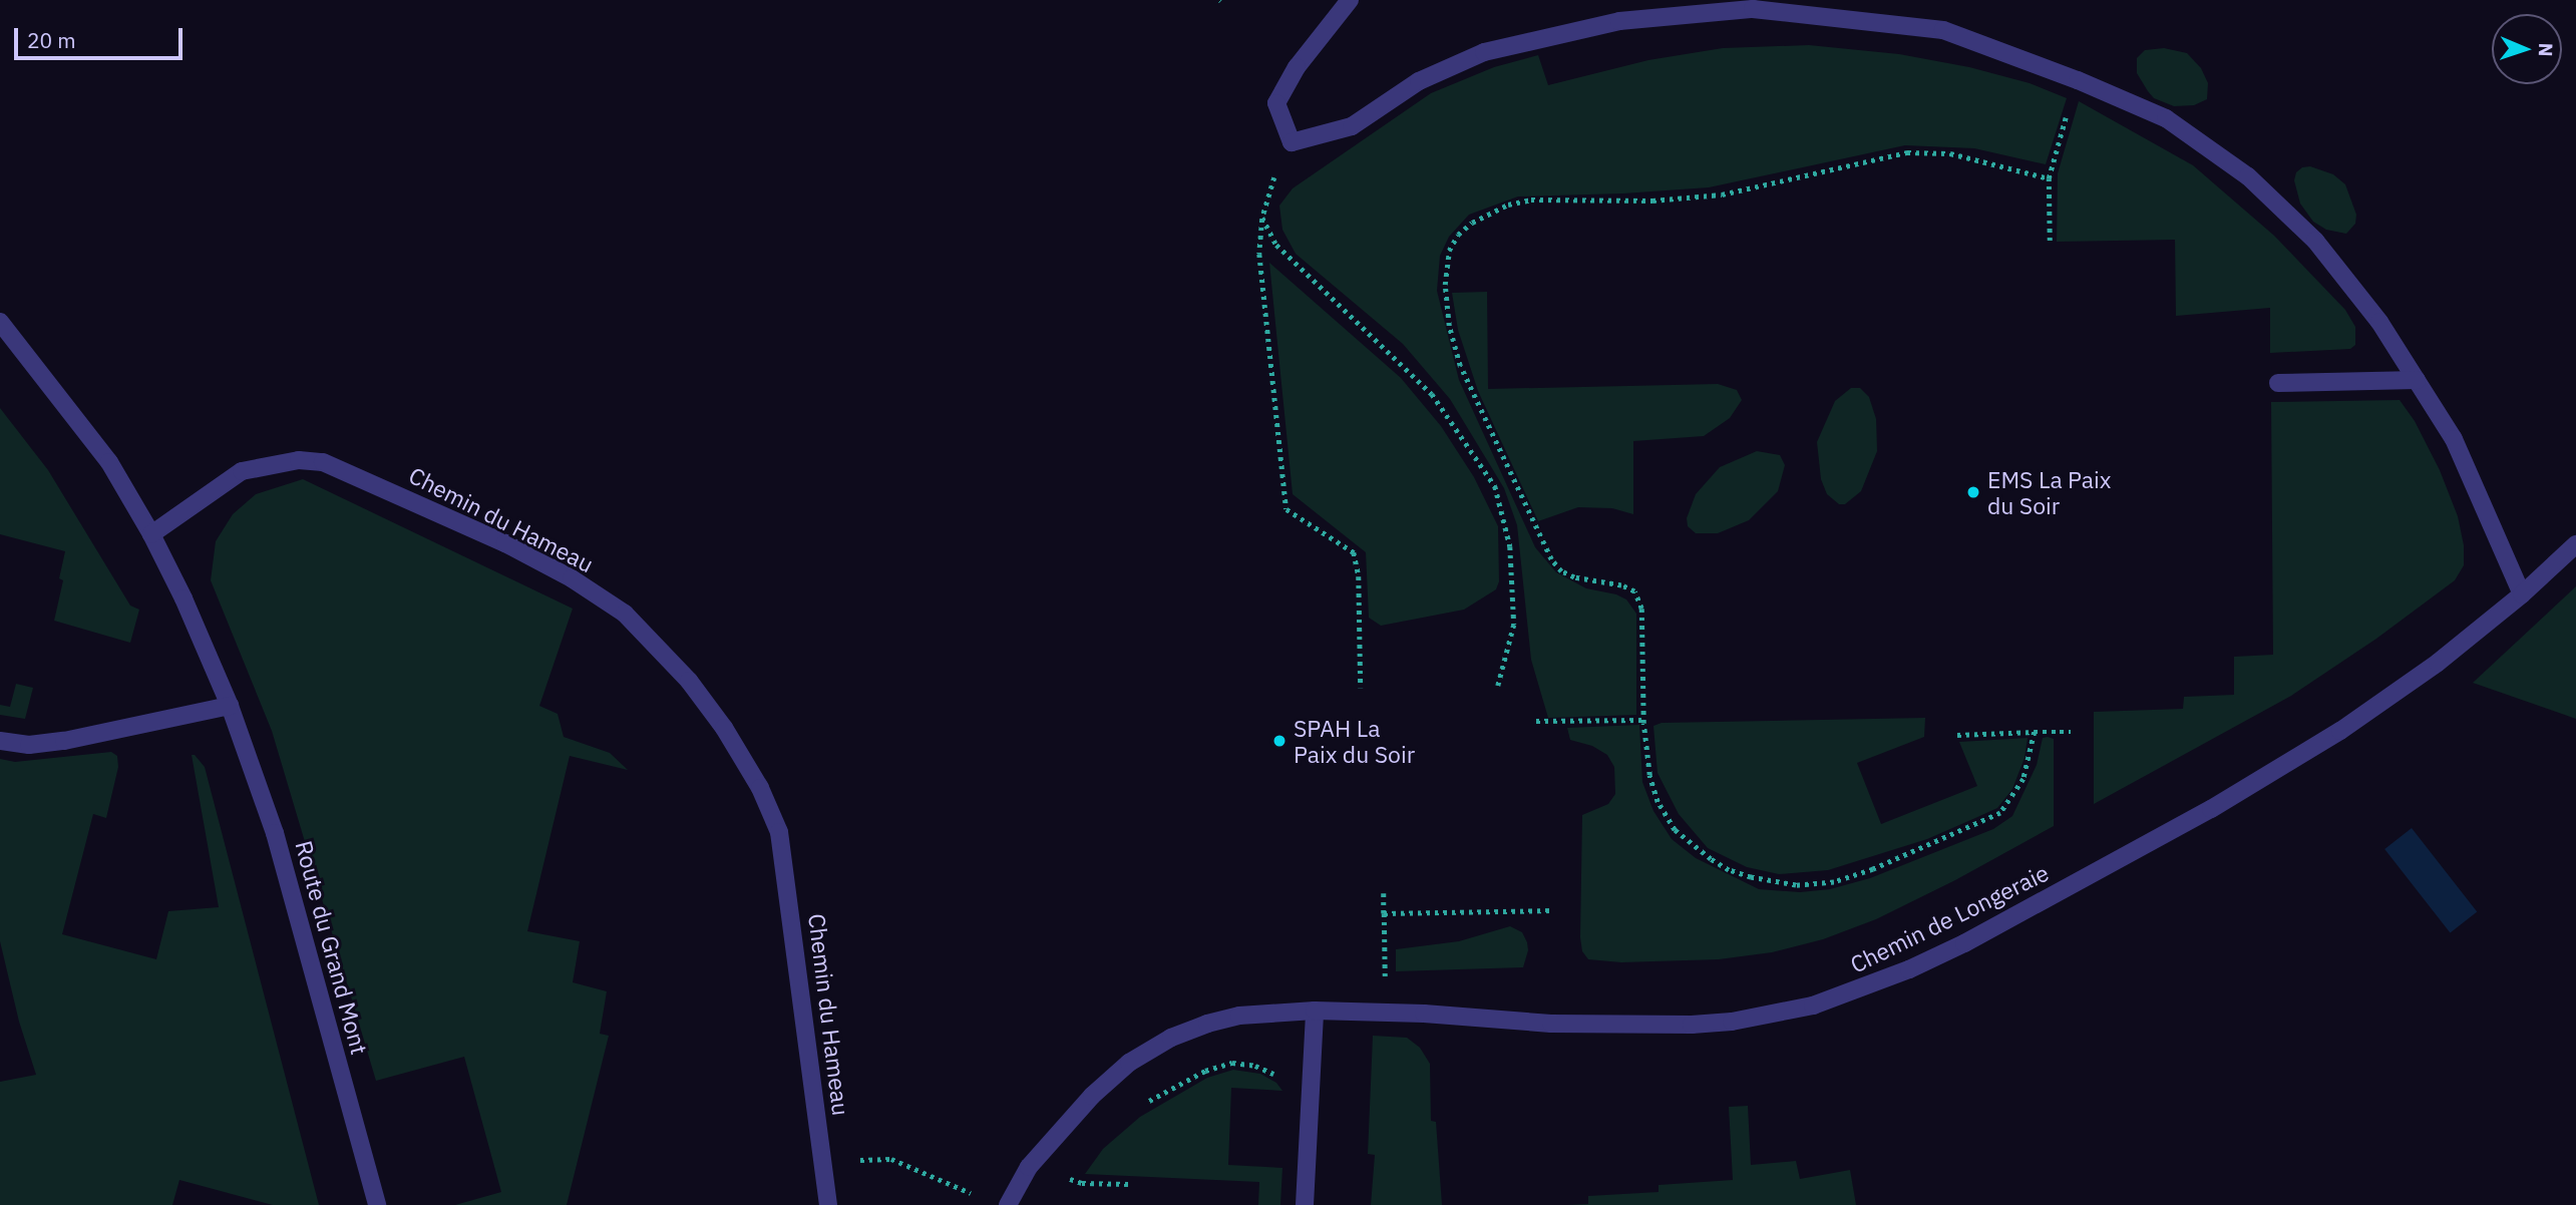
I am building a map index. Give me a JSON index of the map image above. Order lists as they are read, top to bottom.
{
  "streets": {
    "street": ["Chemin du Hameau", "Chemin de Longeraie", "Route du Grand Mont"]
  },
  "crossings": [
    ["Chemin du Hameau", "Route du Grand Mont"]
  ],
  "places": ["EMS La Paix du Soir", "SPAH La Paix du Soir"],
  "scale_bar": "20 m",
  "north": "right"
}
